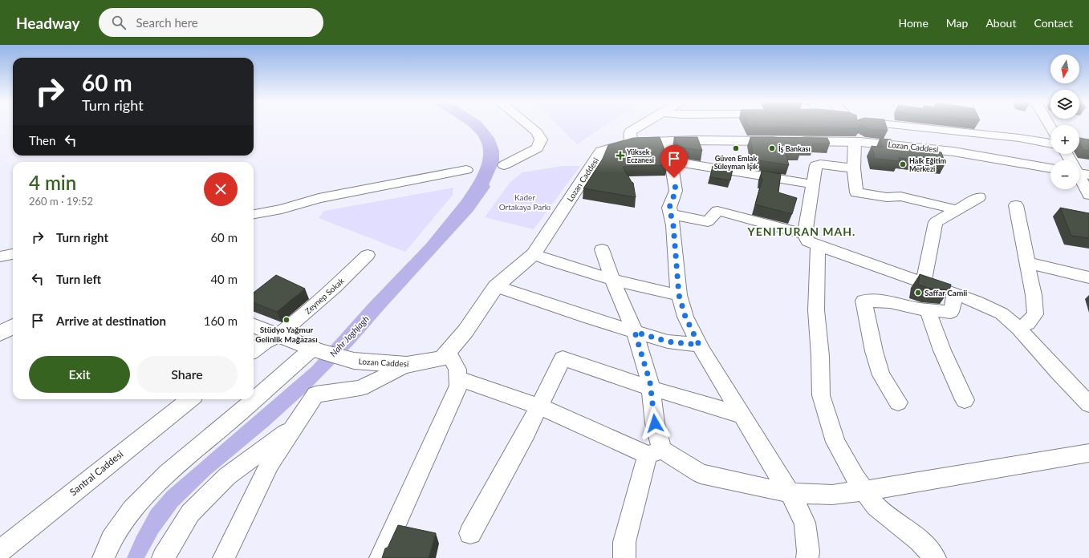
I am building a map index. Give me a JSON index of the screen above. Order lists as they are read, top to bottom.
{
  "streets": {
    "main road": ["Lozan Caddesi"],
    "street": ["Zeynep Sokak", "Santral Caddesi"]
  },
  "districts": ["YENITURAN MAH."],
  "water": ["Nahr Jaghjagh"],
  "parks": ["Kader Ortakaya Parkı"],
  "places": {
    "other": [
      "Güven Emlak Süleyman Işık",
      "İş Bankası",
      "Halk Eğitim Merkezi",
      "Saffar Camii",
      "Stüdyo Yağmur Gelinlik Mağazası"
    ],
    "health": ["Yüksek Eczanesi"]
  },
  "north": "bottom",
  "page": {
    "header": "Headway",
    "search": "Search here",
    "nav": [
      "Home",
      "Map",
      "About",
      "Contact"
    ],
    "map_buttons": ["+", "−"],
    "turn": ["60 m", "Turn right"],
    "then": "Then",
    "heading": ["4 min", "260 m · 19:52"],
    "list": [
      {
        "name": "Turn right",
        "value": "60 m"
      },
      {
        "name": "Turn left",
        "value": "40 m"
      },
      {
        "name": "Arrive at destination",
        "value": "160 m"
      }
    ],
    "buttons": ["Exit", "Share"]
  }
}
